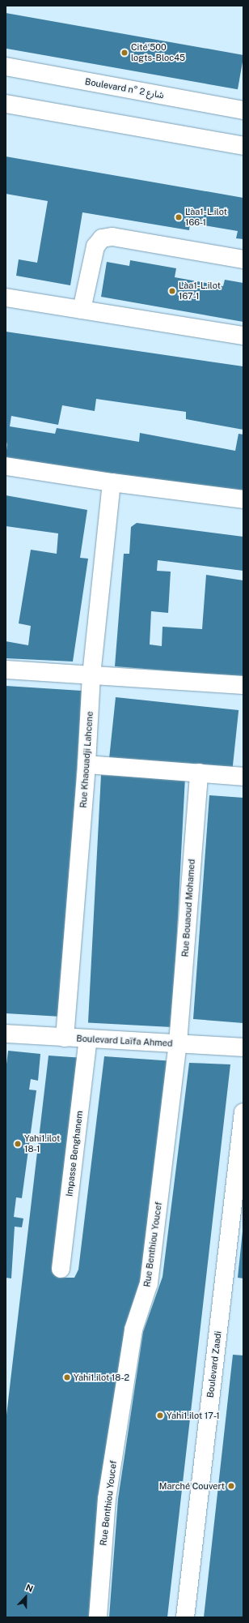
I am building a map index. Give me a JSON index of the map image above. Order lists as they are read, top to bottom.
{
  "streets": {
    "street": [
      "Boulevard n° شارع 2",
      "Rue Khaouadji Lahcene",
      "Rue Bouaoud Mohamed",
      "Boulevard Laïfa Ahmed",
      "Impasse Benghanem",
      "Rue Benthiou Youcef",
      "Boulevard Zaadi"
    ]
  },
  "crossings": [
    ["Rue Khaouadji Lahcene", "Boulevard Laïfa Ahmed"],
    ["Rue Bouaoud Mohamed", "Boulevard Laïfa Ahmed"],
    ["Rue Bouaoud Mohamed", "Rue Benthiou Youcef"],
    ["Boulevard Laïfa Ahmed", "Impasse Benghanem"],
    ["Boulevard Laïfa Ahmed", "Rue Benthiou Youcef"]
  ],
  "places": [
    "Cité 500 logts-Bloc45",
    "Làa1-L.ilot 166-1",
    "Làa1-L.ilot 167-1",
    "Yahi1.ilot 18-1",
    "Yahi1.ilot 18-2",
    "Yahi1.ilot 17-1",
    "Marché Couvert"
  ],
  "north": "top"
}
